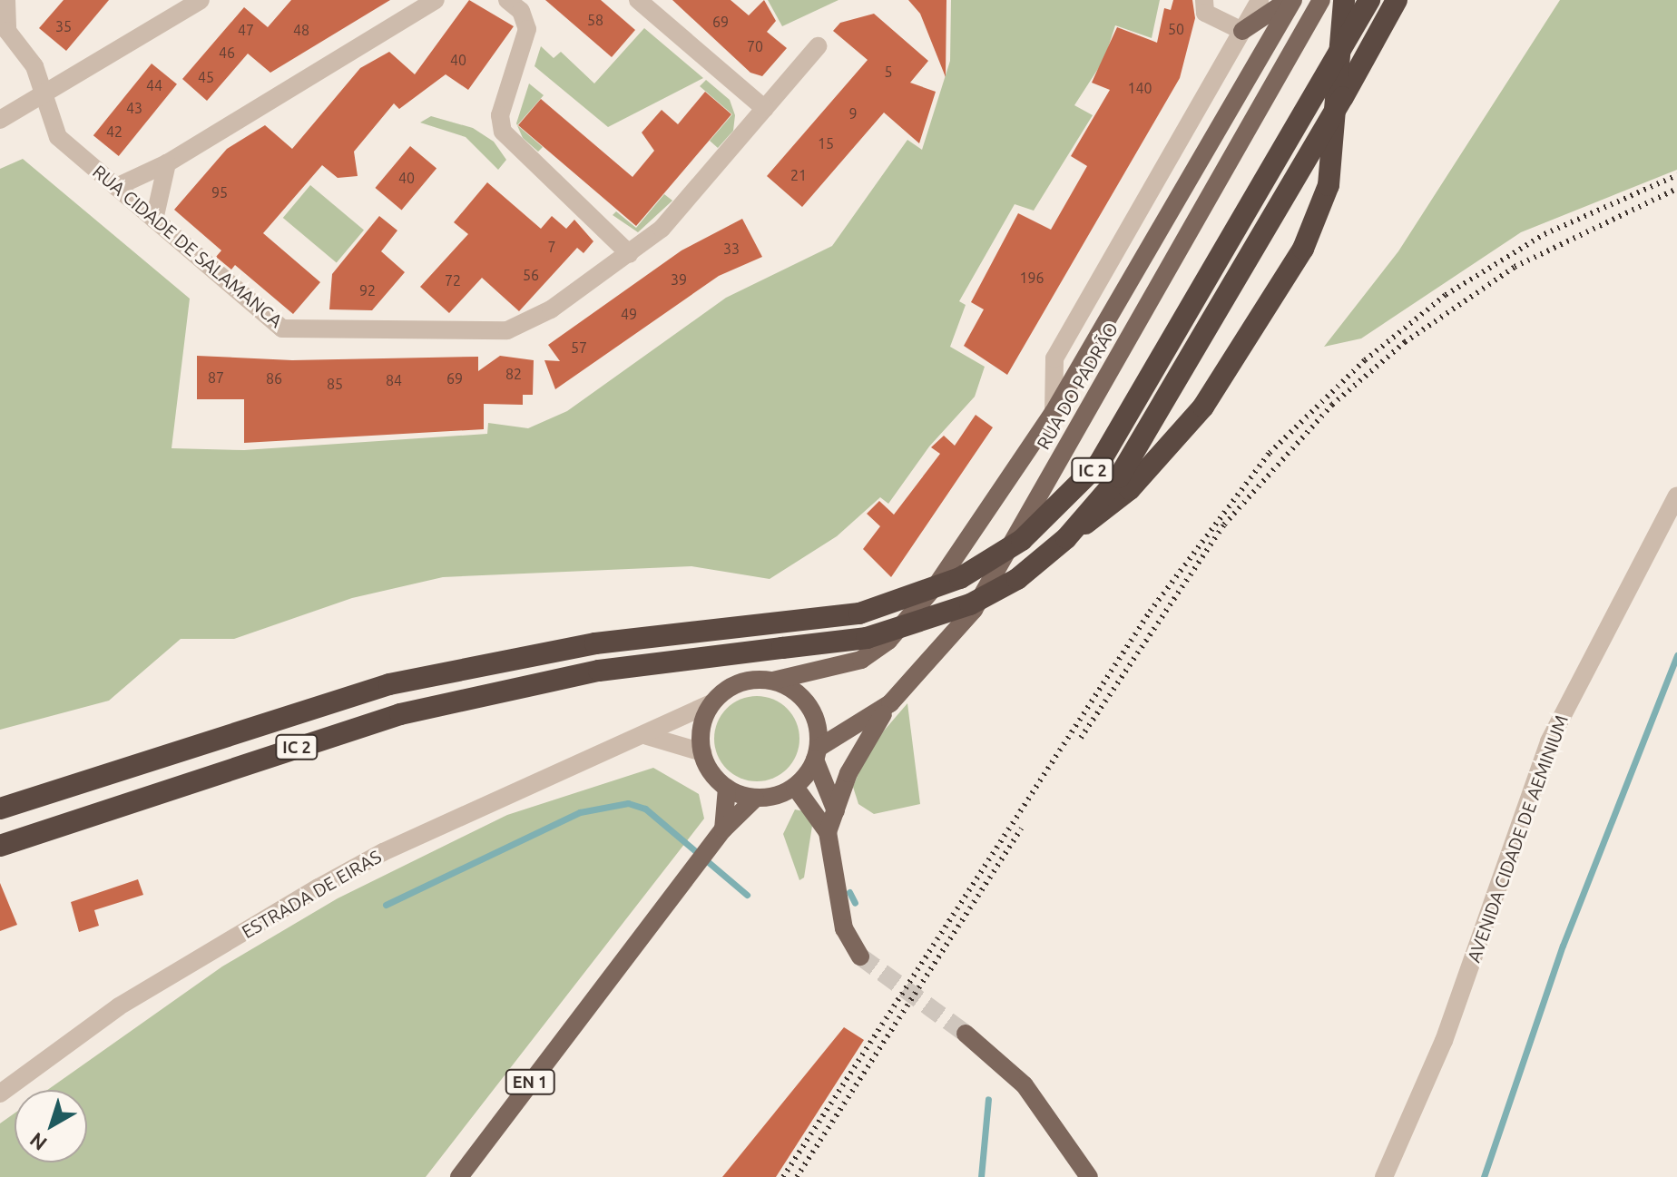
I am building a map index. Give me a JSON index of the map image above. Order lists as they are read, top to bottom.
{
  "streets": {
    "highway": ["IC 2"],
    "main road": ["RUA DO PADRÃO", "EN 1"],
    "street": ["RUA CIDADE DE SALAMANCA", "AVENIDA CIDADE DE AEMINIUM", "ESTRADA DE EIRAS"]
  },
  "crossings": [
    ["RUA DO PADRÃO", "ESTRADA DE EIRAS"],
    ["RUA DO PADRÃO", "EN 1"],
    ["ESTRADA DE EIRAS", "EN 1"]
  ],
  "house_numbers": [
    "58",
    "69",
    "35",
    "50",
    "47",
    "48",
    "70",
    "46",
    "40",
    "5",
    "45",
    "44",
    "140",
    "43",
    "9",
    "42",
    "15",
    "21",
    "40",
    "95",
    "7",
    "33",
    "56",
    "196",
    "39",
    "72",
    "92",
    "49",
    "57",
    "82",
    "87",
    "86",
    "69",
    "84",
    "85"
  ],
  "north": "bottom left"
}
